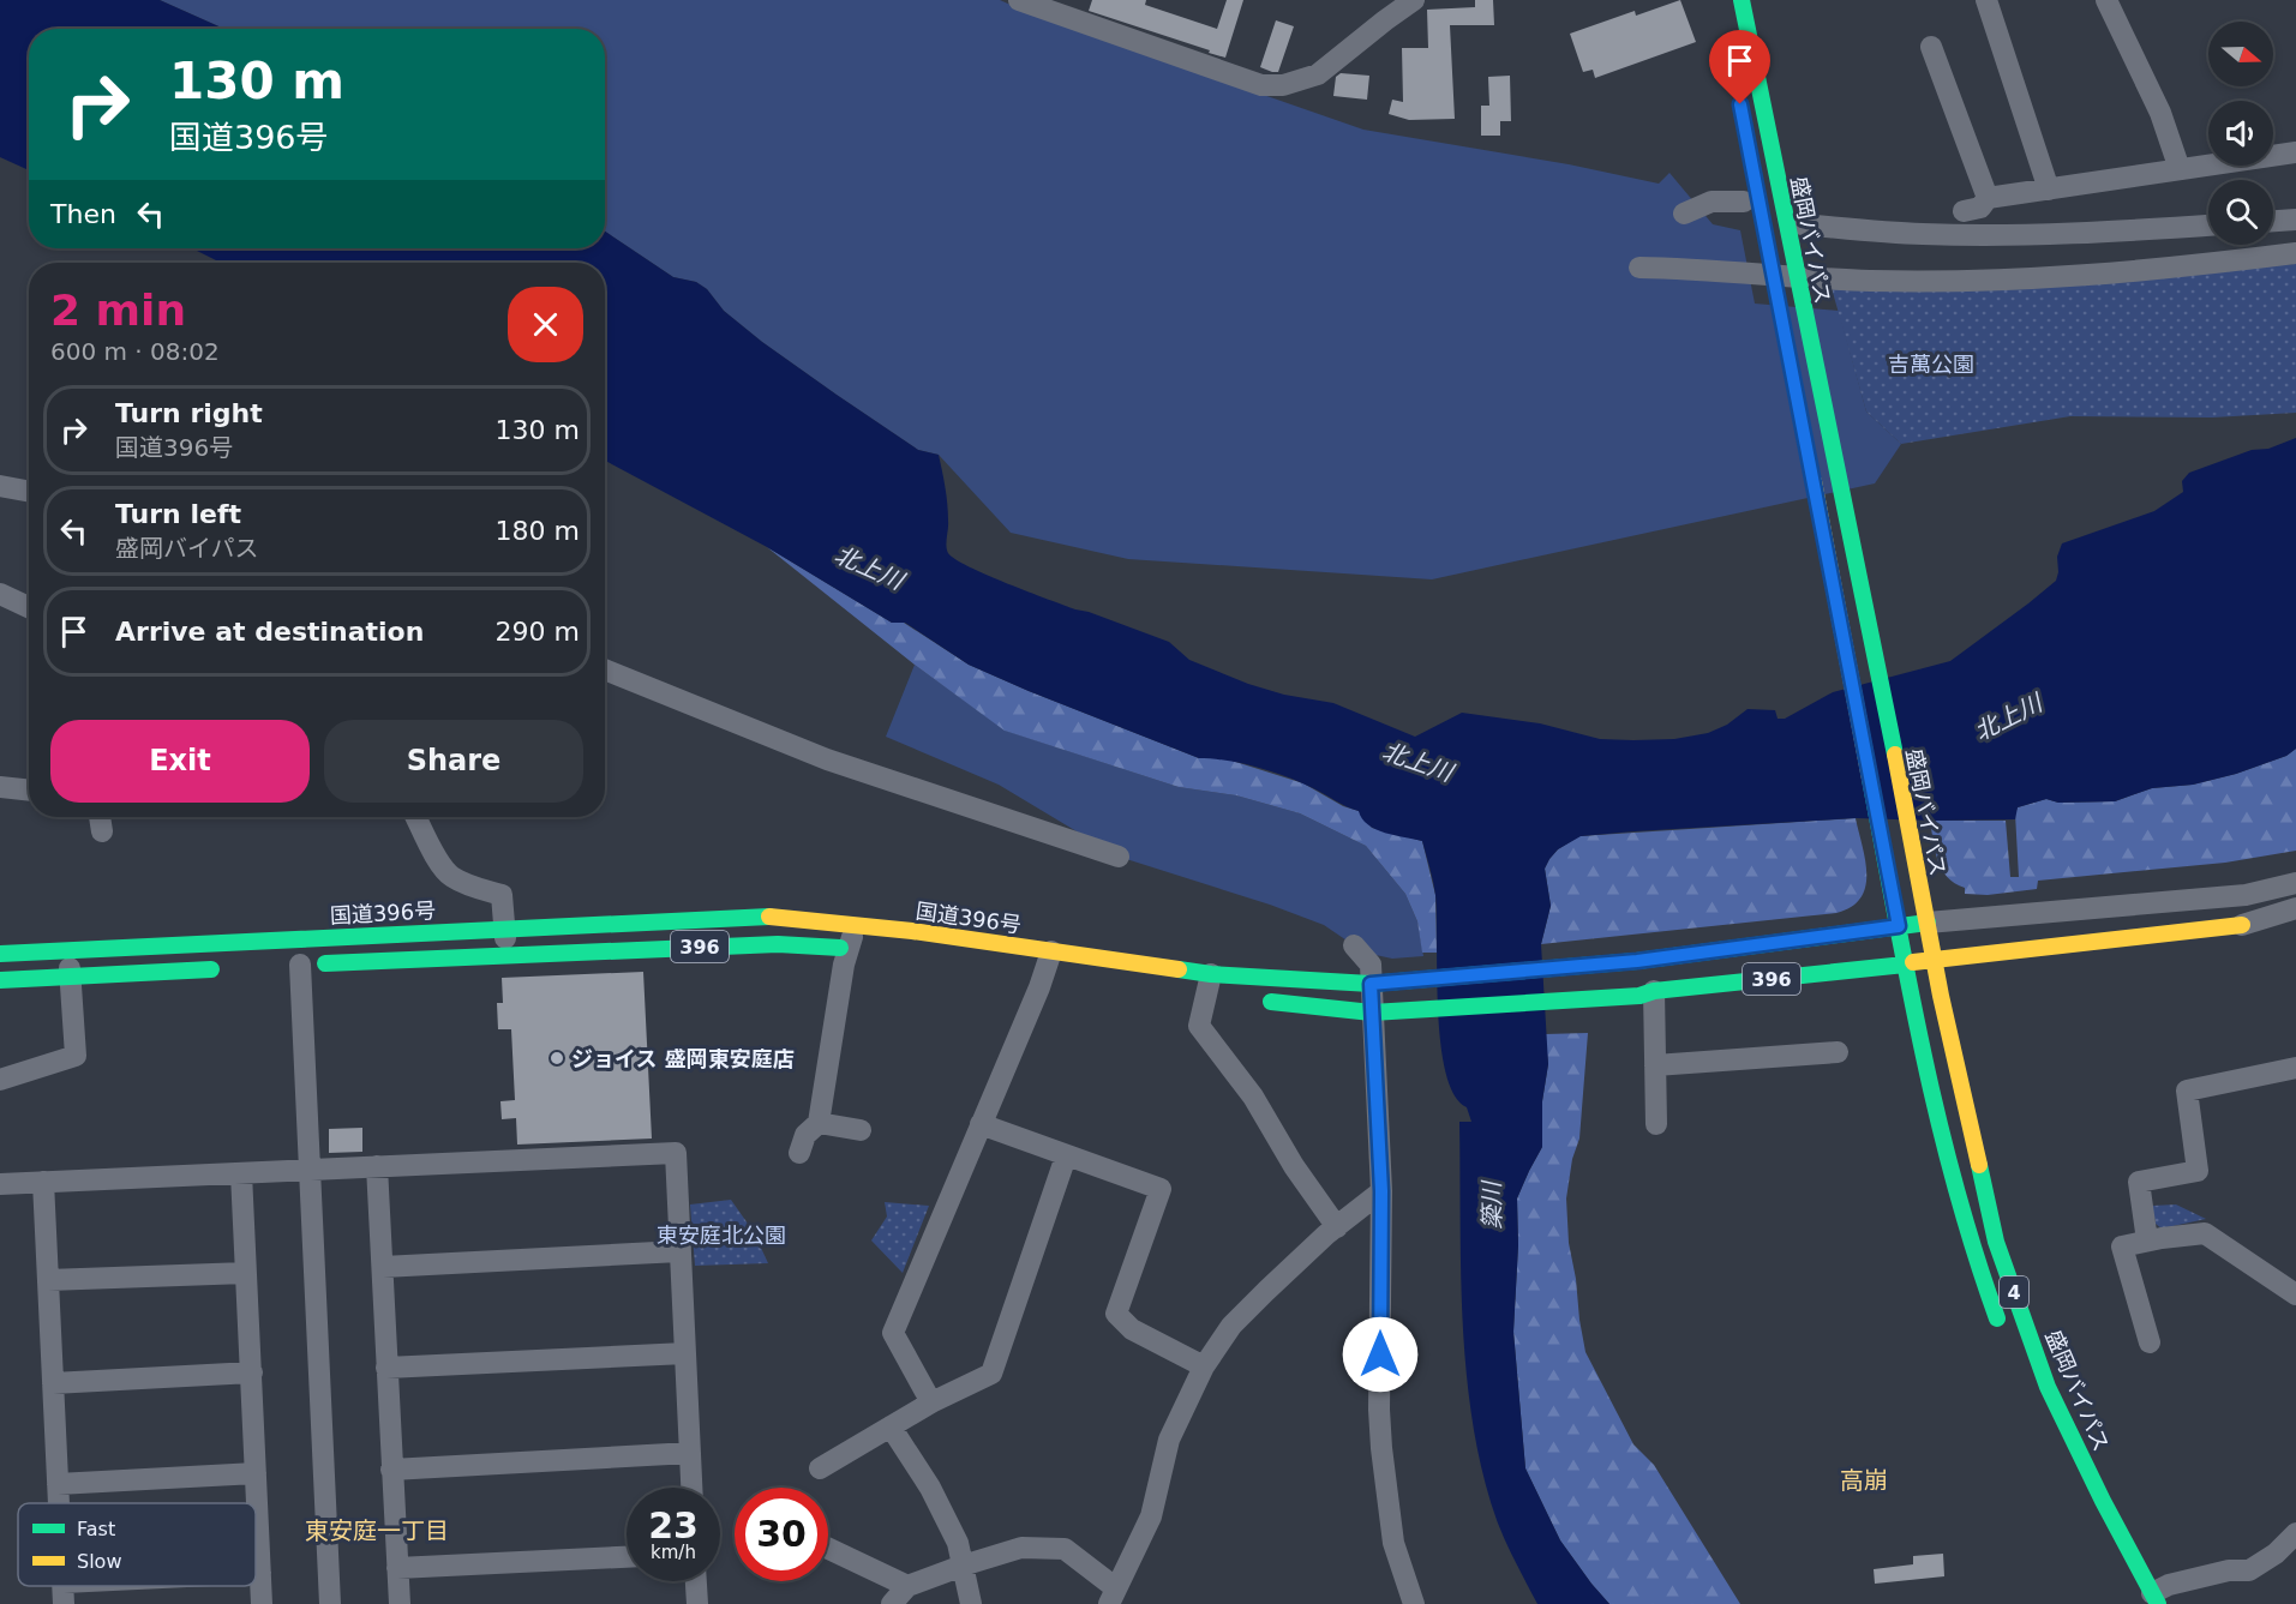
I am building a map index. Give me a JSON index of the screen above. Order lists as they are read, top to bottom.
{
  "streets": {
    "main road": [
      "盛岡バイパス",
      "国道396号",
      "396",
      "4"
    ]
  },
  "crossings": [
    ["盛岡バイパス", "国道396号"],
    ["国道396号", "4"],
    ["396", "4"]
  ],
  "districts": ["高崩", "東安庭一丁目"],
  "water": ["北上川", "簗川"],
  "parks": ["吉萬公園", "東安庭北公園"],
  "places": ["ジョイス 盛岡東安庭店"],
  "legend": ["Fast", "Slow"],
  "north": "right",
  "page": {
    "turn": ["130 m", "国道396号"],
    "then": "Then",
    "heading": ["2 min", "600 m · 08:02"],
    "list": [
      {
        "name": "Turn right",
        "note": "国道396号",
        "value": "130 m"
      },
      {
        "name": "Turn left",
        "note": "盛岡バイパス",
        "value": "180 m"
      },
      {
        "name": "Arrive at destination",
        "value": "290 m"
      }
    ],
    "buttons": ["Exit", "Share"],
    "speed": "23 km/h",
    "limit": "30"
  }
}
